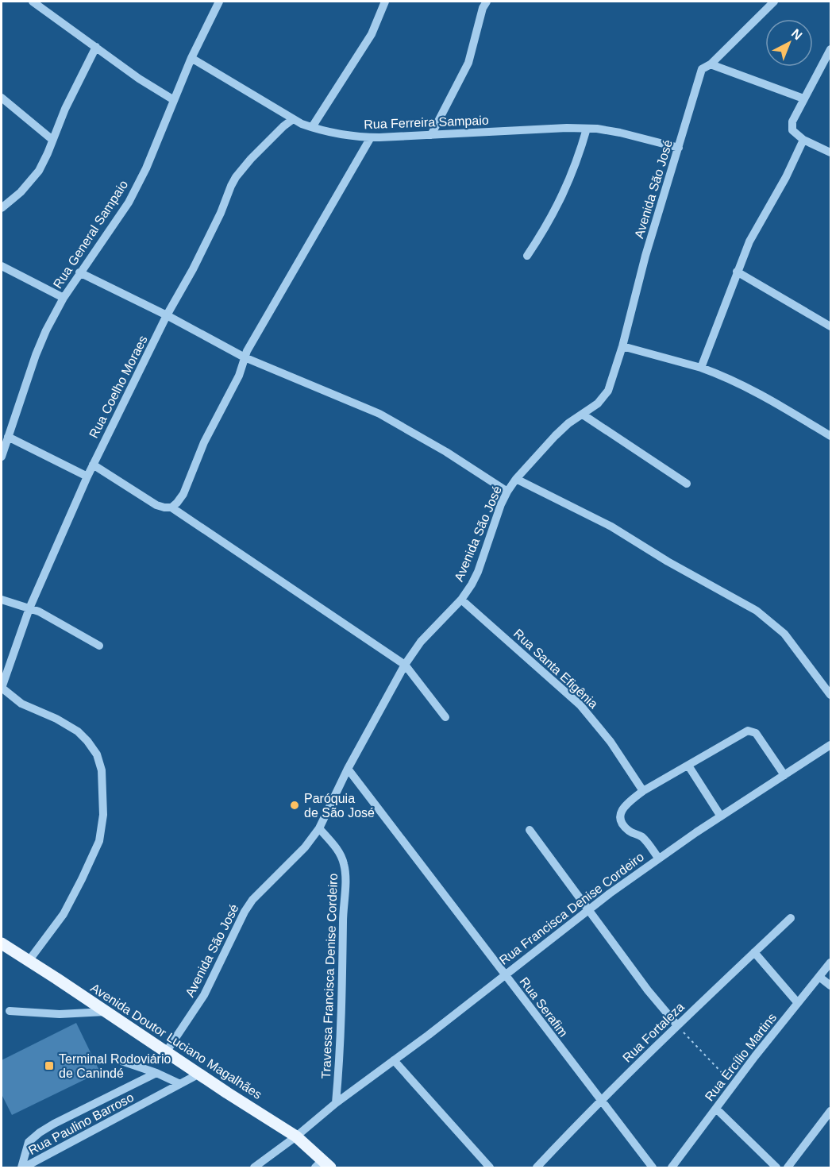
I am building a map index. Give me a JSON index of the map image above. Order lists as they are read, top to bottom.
{
  "streets": {
    "main road": ["Avenida Doutor Luciano Magalhães"],
    "street": [
      "Rua Ferreira Sampaio",
      "Avenida São José",
      "Rua General Sampaio",
      "Rua Coelho Moraes",
      "Rua Santa Efigênia",
      "Rua Francisca Denise Cordeiro",
      "Travessa Francisca Denise Cordeiro",
      "Rua Serafim",
      "Rua Fortaleza",
      "Rua Ercílio Martins",
      "Rua Paulino Barroso"
    ]
  },
  "crossings": [
    ["Rua Ferreira Sampaio", "Avenida São José"],
    ["Rua Ferreira Sampaio", "Rua General Sampaio"],
    ["Rua Ferreira Sampaio", "Rua Coelho Moraes"],
    ["Avenida São José", "Rua Santa Efigênia"],
    ["Avenida São José", "Travessa Francisca Denise Cordeiro"],
    ["Avenida São José", "Rua Serafim"],
    ["Avenida São José", "Avenida Doutor Luciano Magalhães"],
    ["Rua Francisca Denise Cordeiro", "Travessa Francisca Denise Cordeiro"],
    ["Rua Francisca Denise Cordeiro", "Rua Serafim"],
    ["Rua Francisca Denise Cordeiro", "Avenida Doutor Luciano Magalhães"],
    ["Rua Serafim", "Rua Fortaleza"],
    ["Avenida Doutor Luciano Magalhães", "Rua Paulino Barroso"]
  ],
  "places": {
    "other": ["Paróquia de São José"],
    "transit": ["Terminal Rodoviário de Canindé"]
  },
  "north": "top right"
}
